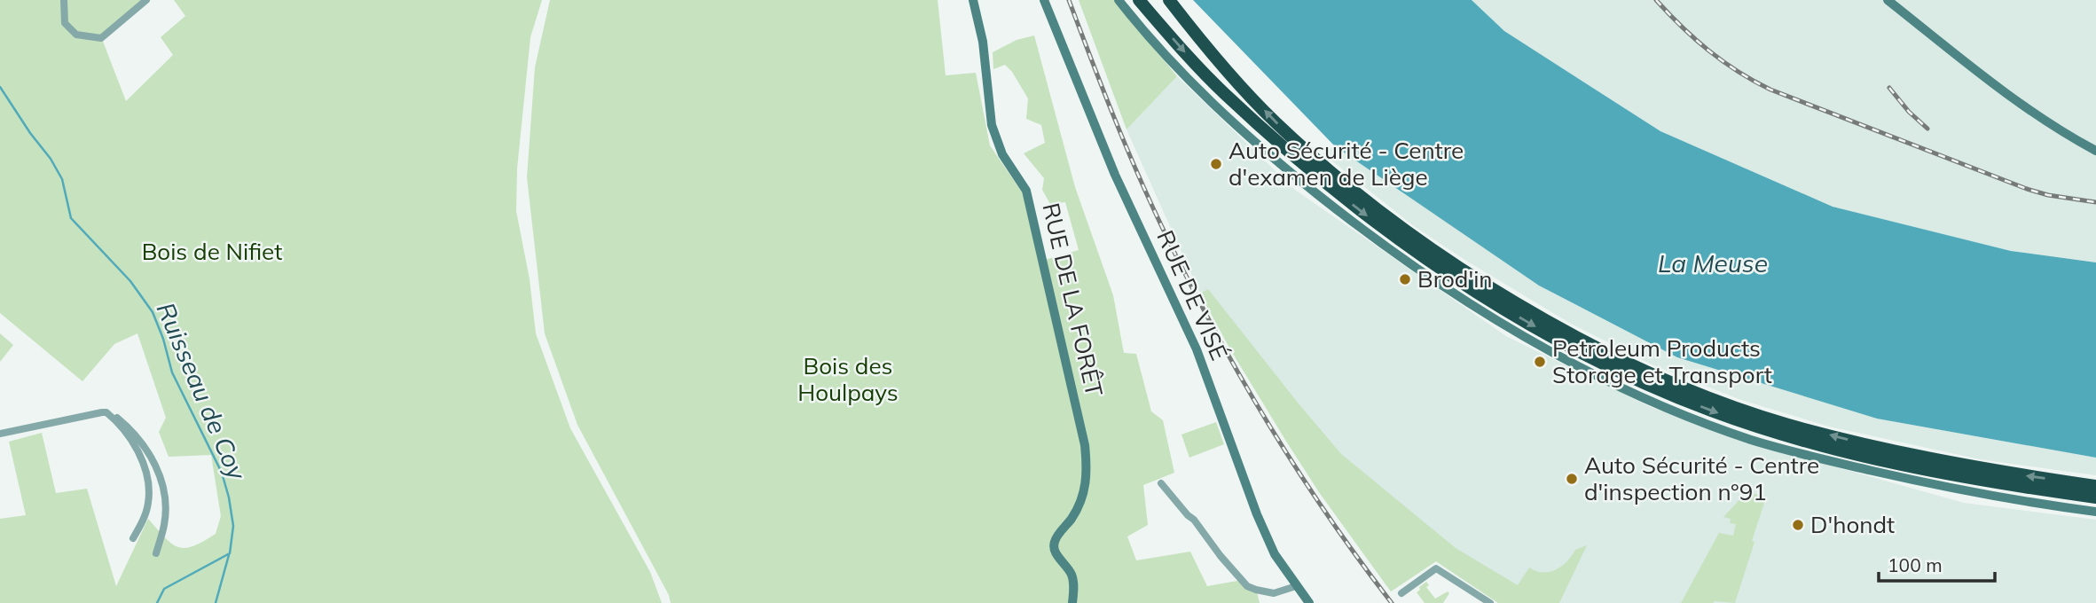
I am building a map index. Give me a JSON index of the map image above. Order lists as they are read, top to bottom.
{
  "streets": {
    "main road": ["RUE DE VISÉ", "RUE DE LA FORÊT"]
  },
  "water": ["La Meuse", "Ruisseau de Coy"],
  "parks": ["Bois de Nifiet", "Bois des Houlpays"],
  "places": [
    "Auto Sécurité - Centre d'examen de Liège",
    "Brod'in",
    "Petroleum Products Storage et Transport",
    "Auto Sécurité - Centre d'inspection n°91",
    "D'hondt"
  ],
  "scale_bar": "100 m"
}
